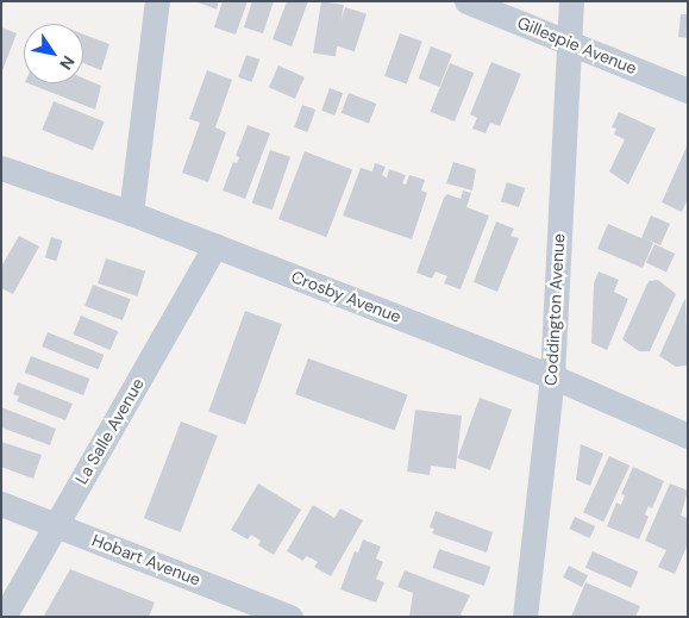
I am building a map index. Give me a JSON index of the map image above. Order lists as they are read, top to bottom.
{
  "streets": {
    "street": [
      "Gillespie Avenue",
      "Crosby Avenue",
      "Coddington Avenue",
      "La Salle Avenue",
      "Hobart Avenue"
    ]
  },
  "crossings": [
    ["Gillespie Avenue", "Coddington Avenue"],
    ["Crosby Avenue", "Coddington Avenue"],
    ["Crosby Avenue", "La Salle Avenue"],
    ["La Salle Avenue", "Hobart Avenue"]
  ],
  "north": "bottom right"
}
